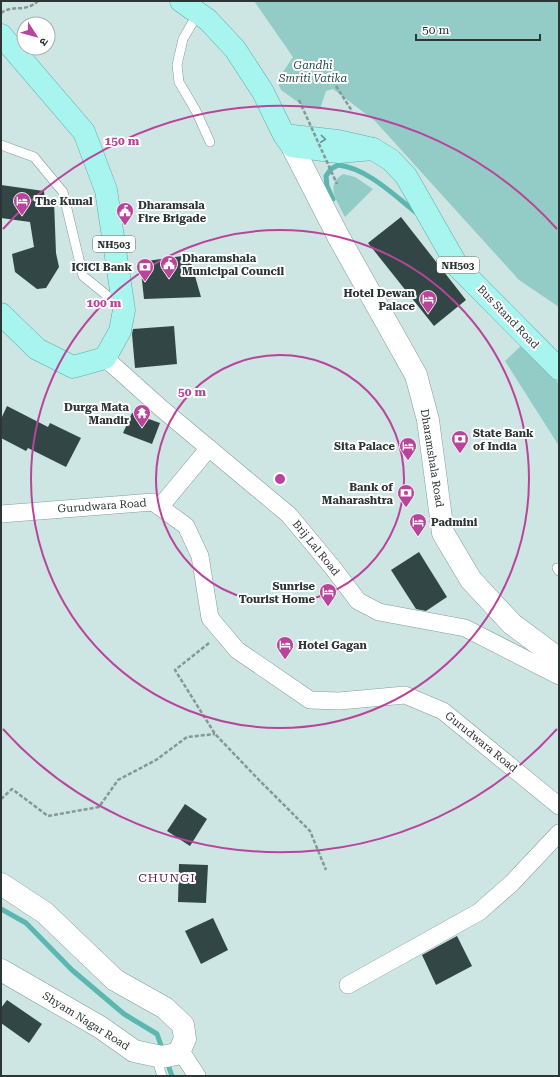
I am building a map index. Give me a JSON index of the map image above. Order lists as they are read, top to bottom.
{
  "streets": {
    "main road": [
      "NH503",
      "Bus Stand Road",
      "Dharamshala Road",
      "Shyam Nagar Road"
    ],
    "street": ["Gurudwara Road", "Brij Lal Road"]
  },
  "crossings": [
    ["NH503", "Brij Lal Road"],
    ["Bus Stand Road", "Dharamshala Road"]
  ],
  "districts": ["CHUNGI"],
  "parks": ["Gandhi Smriti Vatika"],
  "places": {
    "hotel": [
      "The Kunal",
      "Hotel Dewan Palace",
      "Sita Palace",
      "Padmini",
      "Sunrise Tourist Home",
      "Hotel Gagan"
    ],
    "public building": ["Dharamsala Fire Brigade", "Dharamshala Municipal Council"],
    "bank": ["ICICI Bank", "State Bank of India", "Bank of Maharashtra"],
    "temple": ["Durga Mata Mandir"]
  },
  "scale_bar": "50 m",
  "north": "bottom right",
  "rings": ["150 m", "100 m", "50 m"]
}
